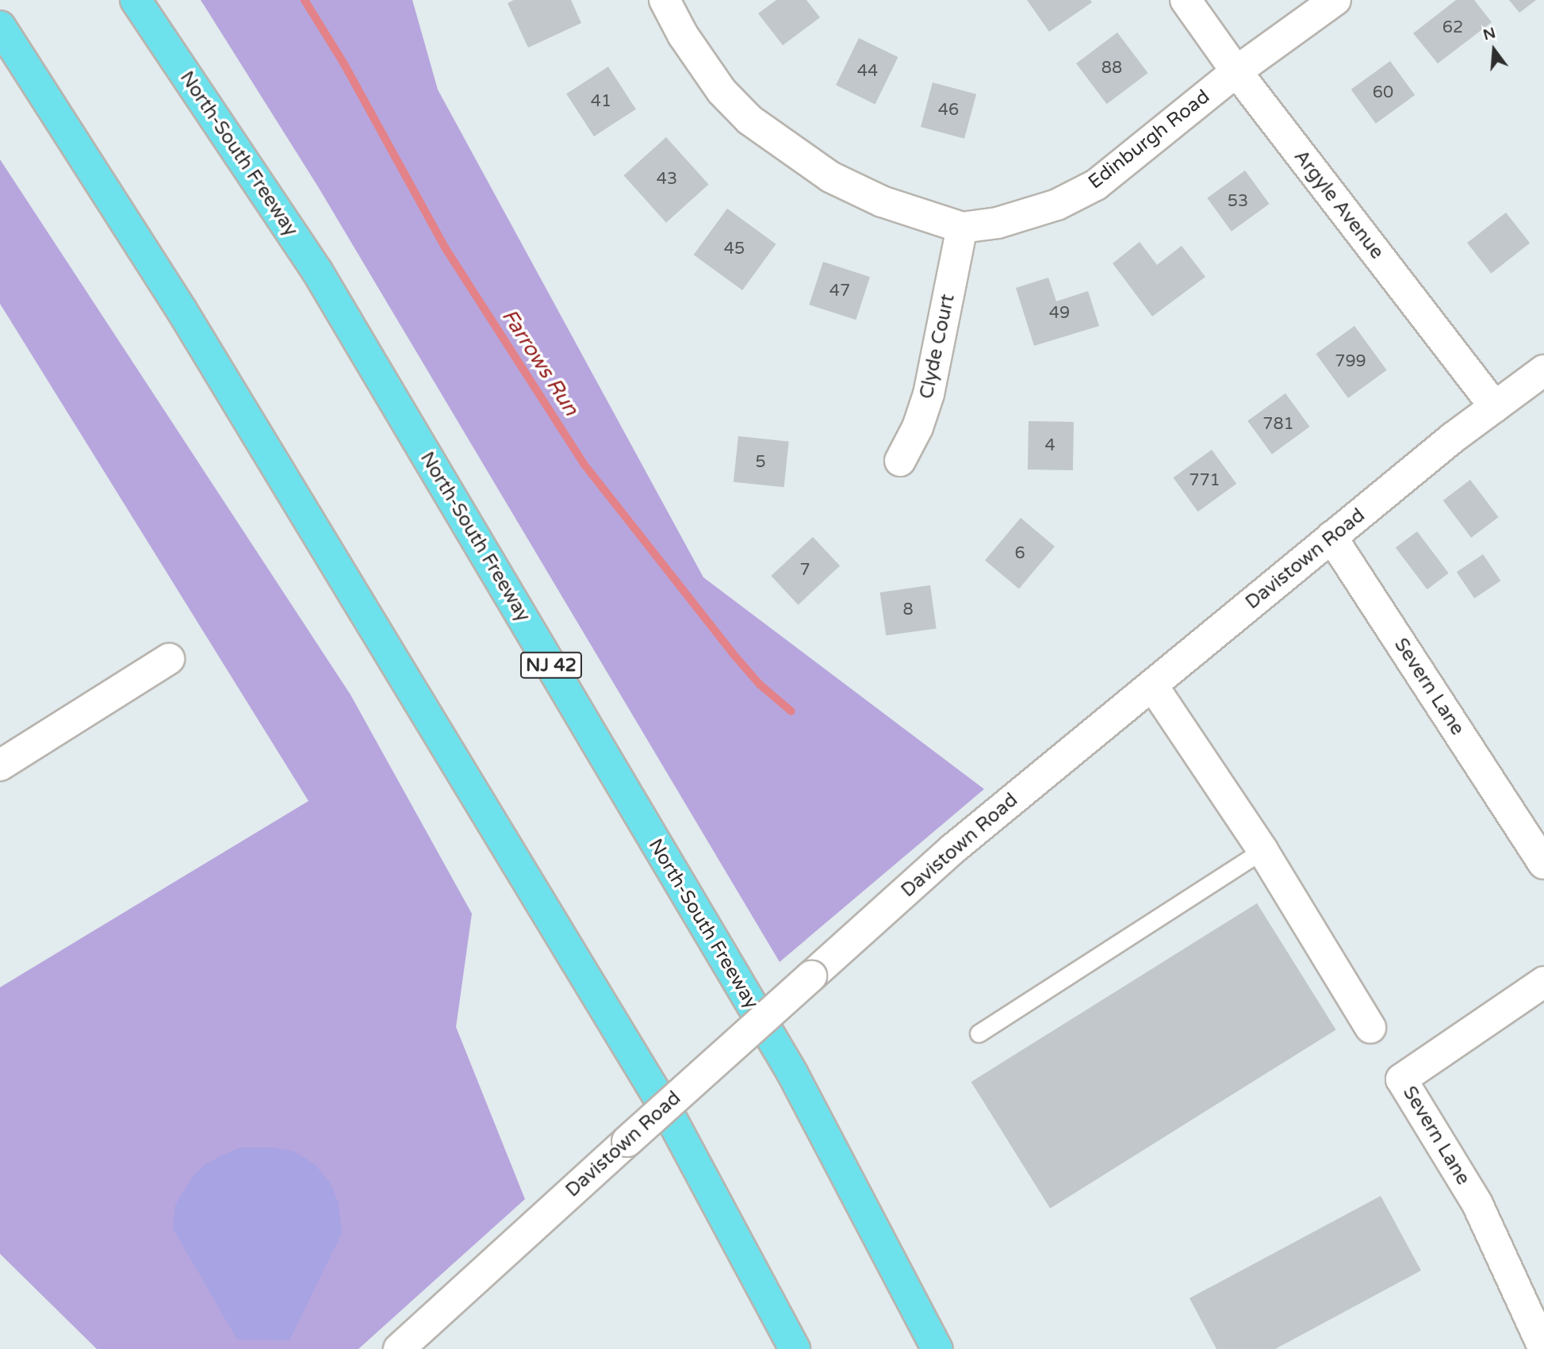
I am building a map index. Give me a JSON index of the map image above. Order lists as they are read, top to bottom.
{
  "streets": {
    "highway": ["North-South Freeway", "NJ 42"],
    "street": [
      "Edinburgh Road",
      "Argyle Avenue",
      "Clyde Court",
      "Davistown Road",
      "Severn Lane"
    ]
  },
  "crossings": [
    ["Edinburgh Road", "Argyle Avenue"],
    ["Edinburgh Road", "Clyde Court"],
    ["Argyle Avenue", "Davistown Road"],
    ["Davistown Road", "Severn Lane"]
  ],
  "water": ["Farrows Run"],
  "house_numbers": [
    "62",
    "88",
    "44",
    "60",
    "41",
    "46",
    "43",
    "53",
    "45",
    "47",
    "49",
    "799",
    "781",
    "4",
    "5",
    "771",
    "6",
    "7",
    "8"
  ],
  "north": "top"
}
